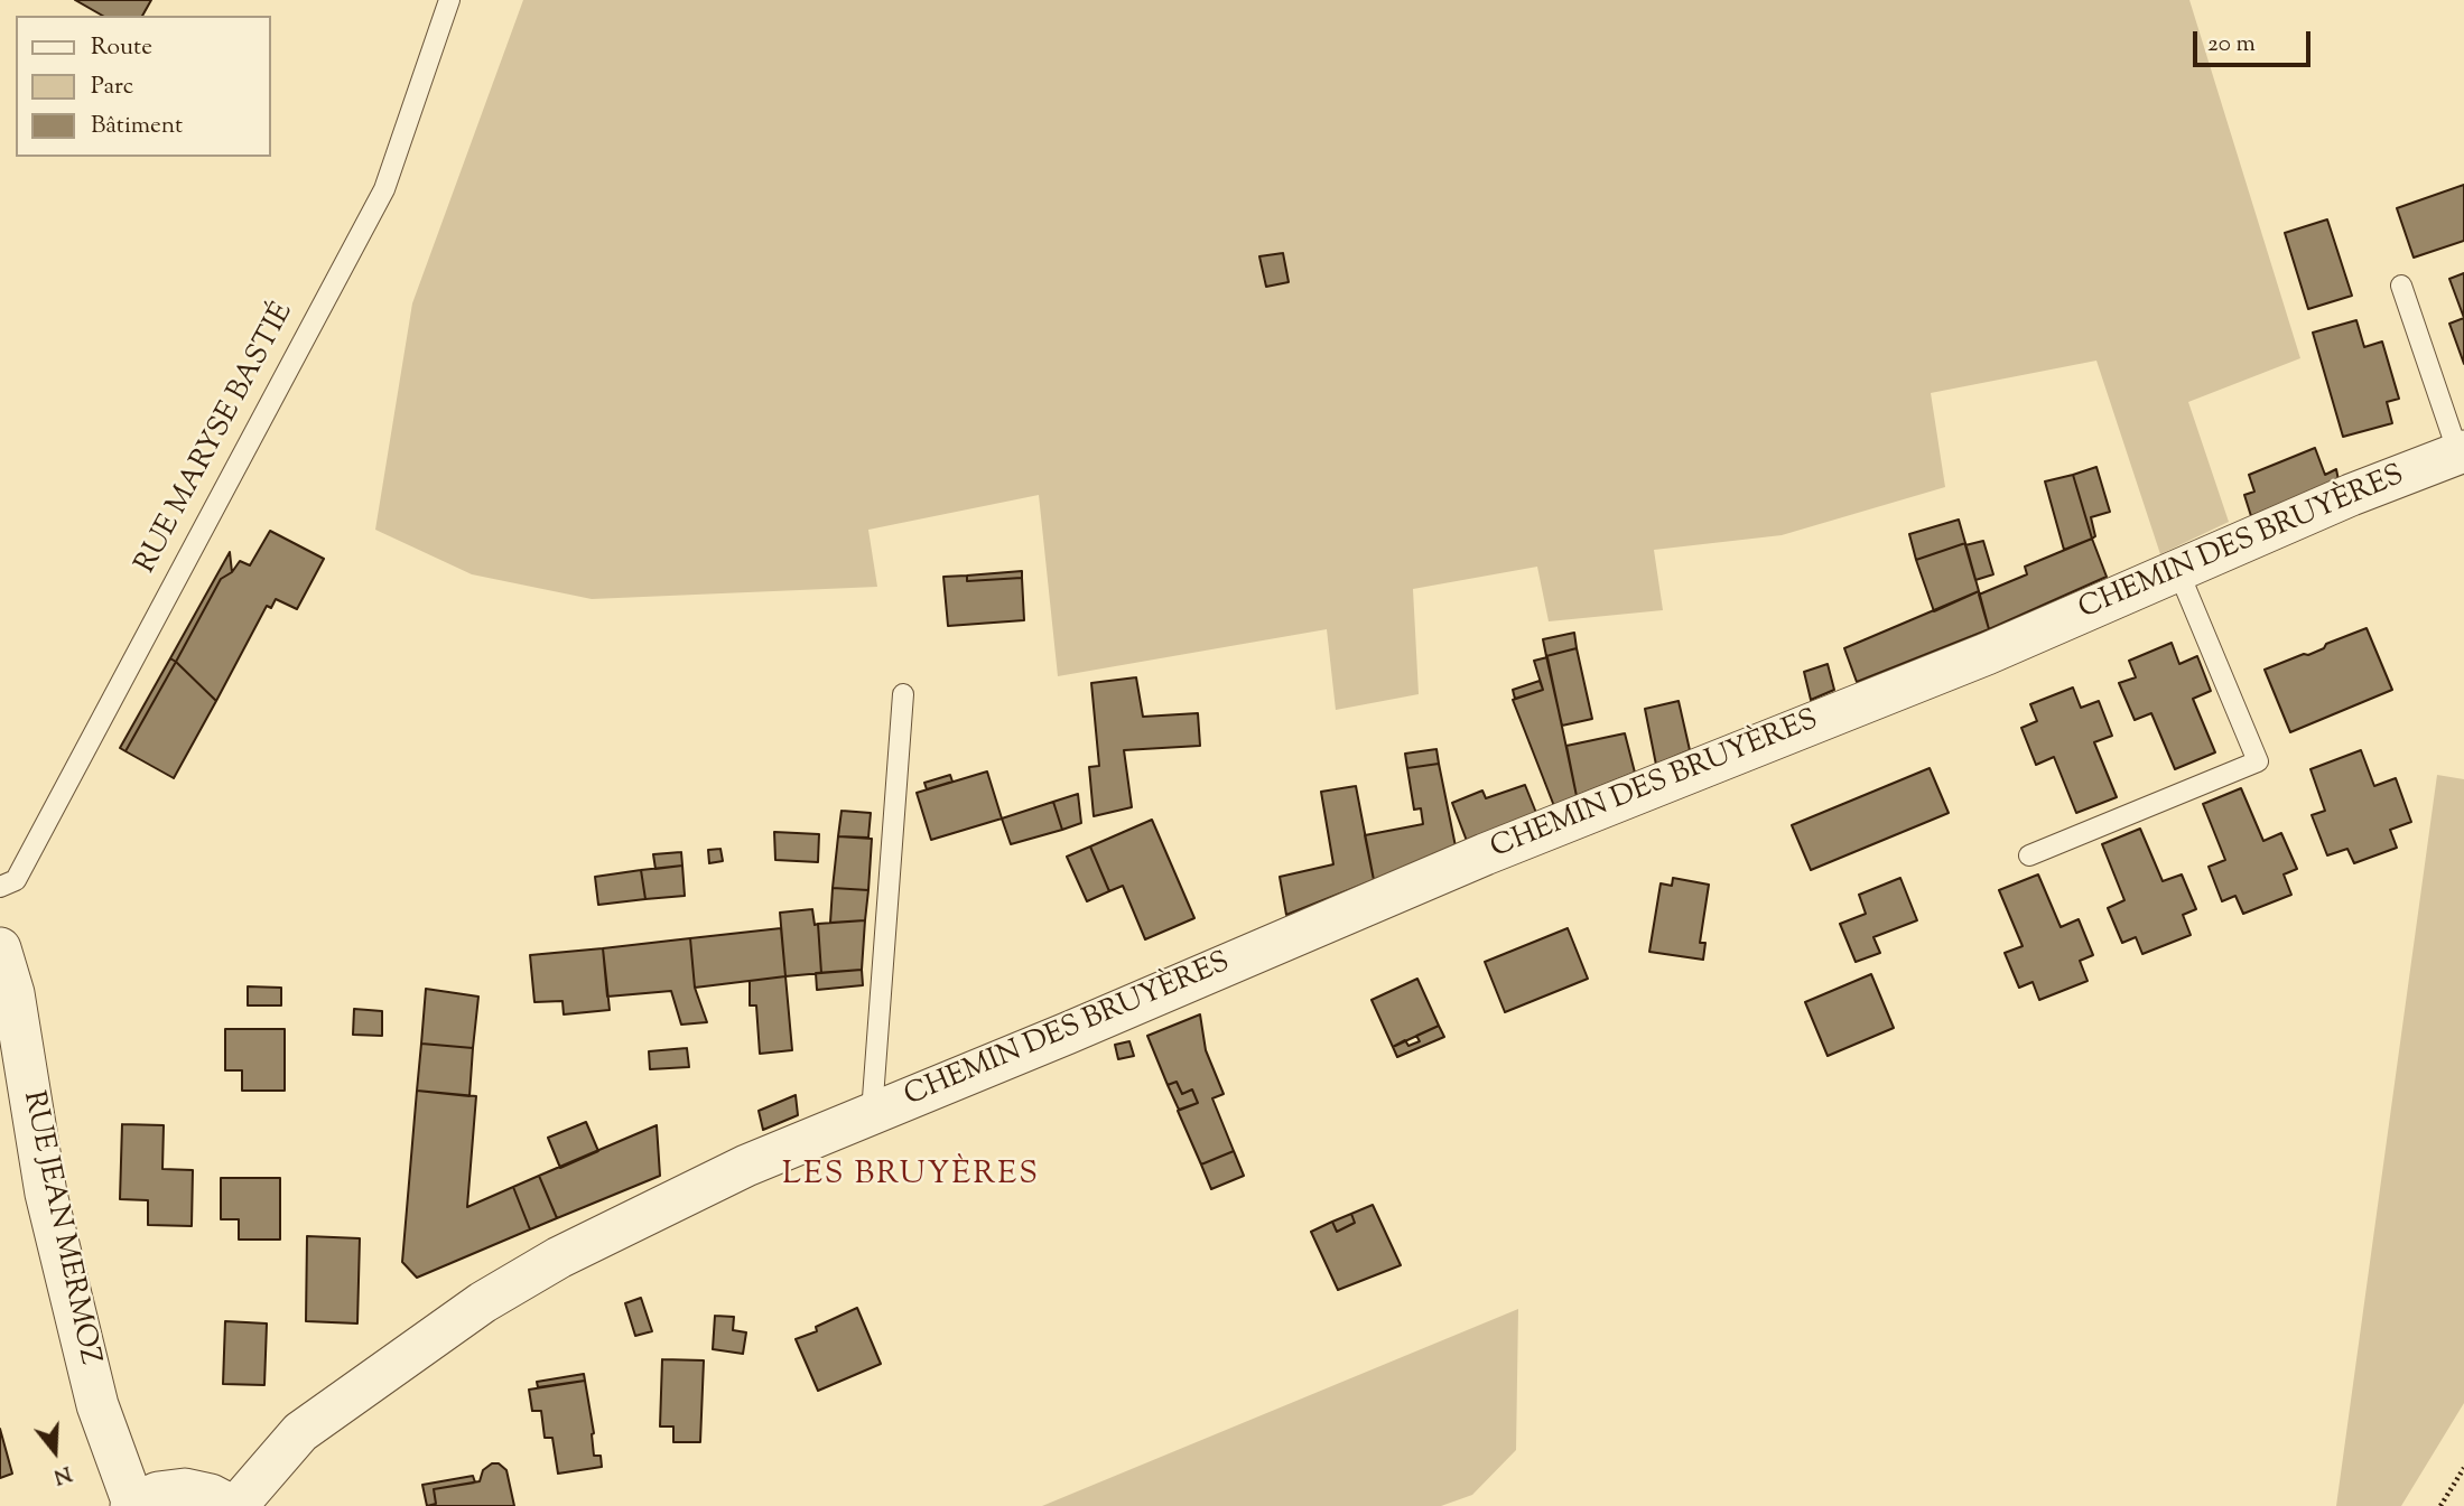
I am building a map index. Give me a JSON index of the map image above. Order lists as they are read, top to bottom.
{
  "streets": {
    "street": ["CHEMIN DES BRUYÈRES", "RUE JEAN MERMOZ"],
    "lane": ["RUE MARYSE BASTIÉ"]
  },
  "districts": ["LES BRUYÈRES"],
  "legend": ["Route", "Parc", "Bâtiment"],
  "scale_bar": "20 m",
  "north": "bottom"
}
